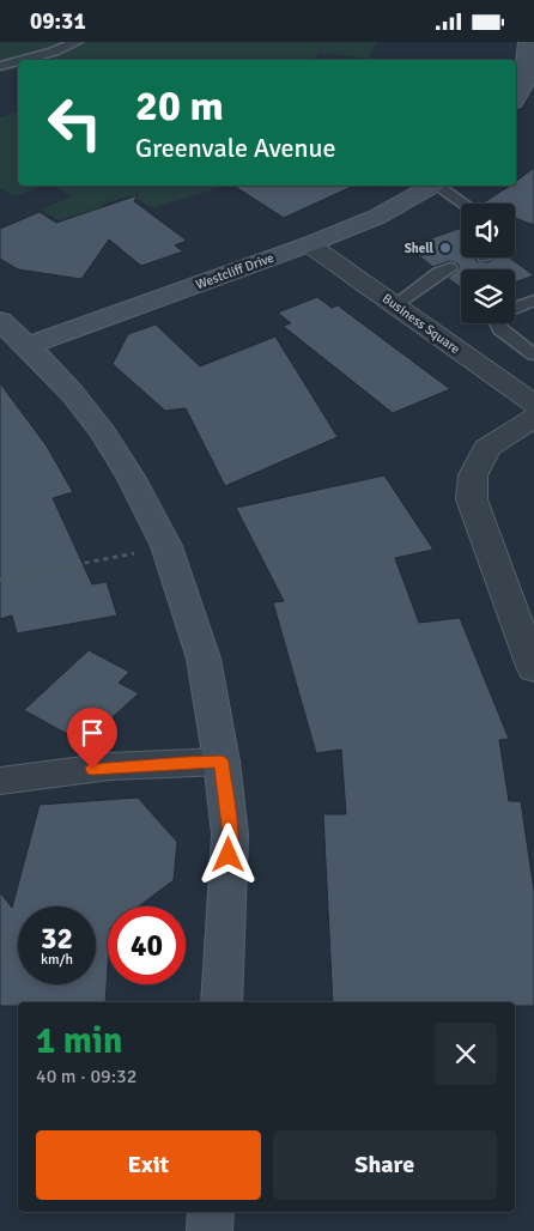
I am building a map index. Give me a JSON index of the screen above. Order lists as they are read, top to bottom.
{
  "streets": {
    "street": ["Westcliff Drive", "Business Square"]
  },
  "crossings": [
    ["Westcliff Drive", "Business Square"]
  ],
  "places": ["Shell"],
  "page": {
    "status": "09:31",
    "turn": ["20 m", "Greenvale Avenue"],
    "speed": "32 km/h",
    "limit": "40",
    "heading": ["1 min", "40 m · 09:32"],
    "buttons": ["Exit", "Share"]
  }
}
